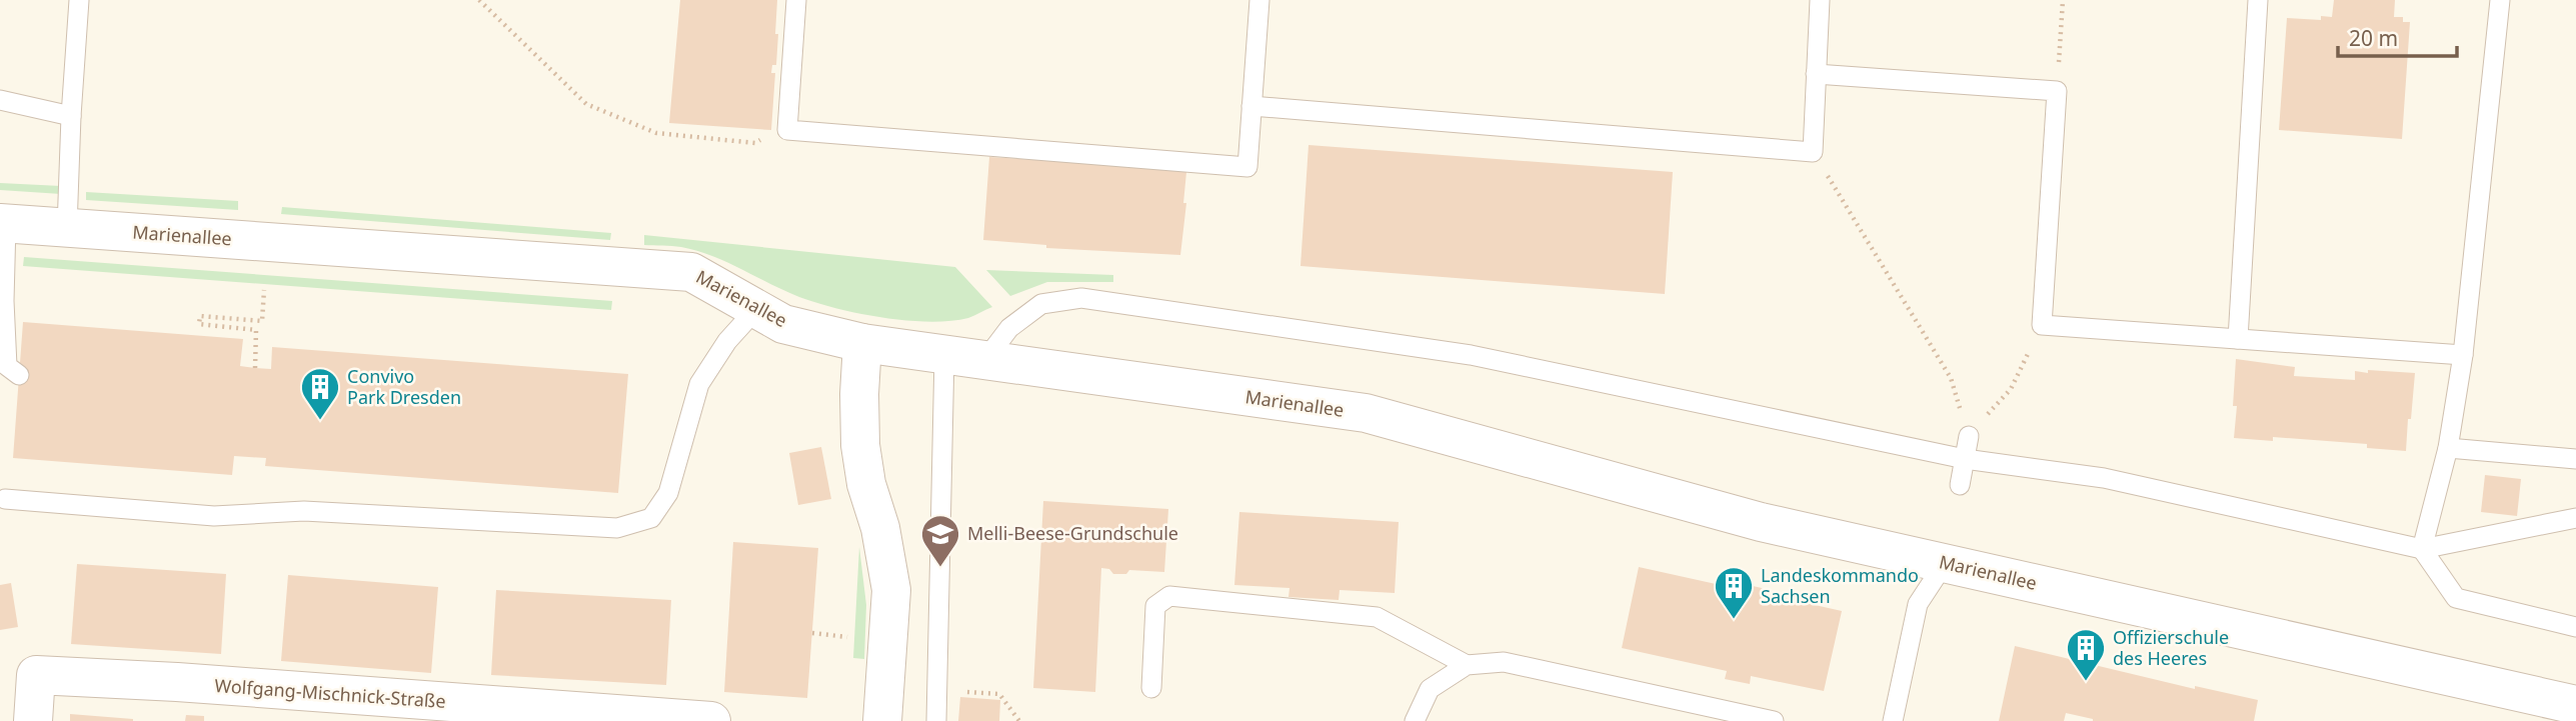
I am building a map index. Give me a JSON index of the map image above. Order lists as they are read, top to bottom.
{
  "streets": {
    "street": ["Marienallee", "Wolfgang-Mischnick-Straße"]
  },
  "places": {
    "building": ["Convivo Park Dresden", "Landeskommando Sachsen", "Offizierschule des Heeres"],
    "school or university": ["Melli-Beese-Grundschule"]
  },
  "scale_bar": "20 m"
}
